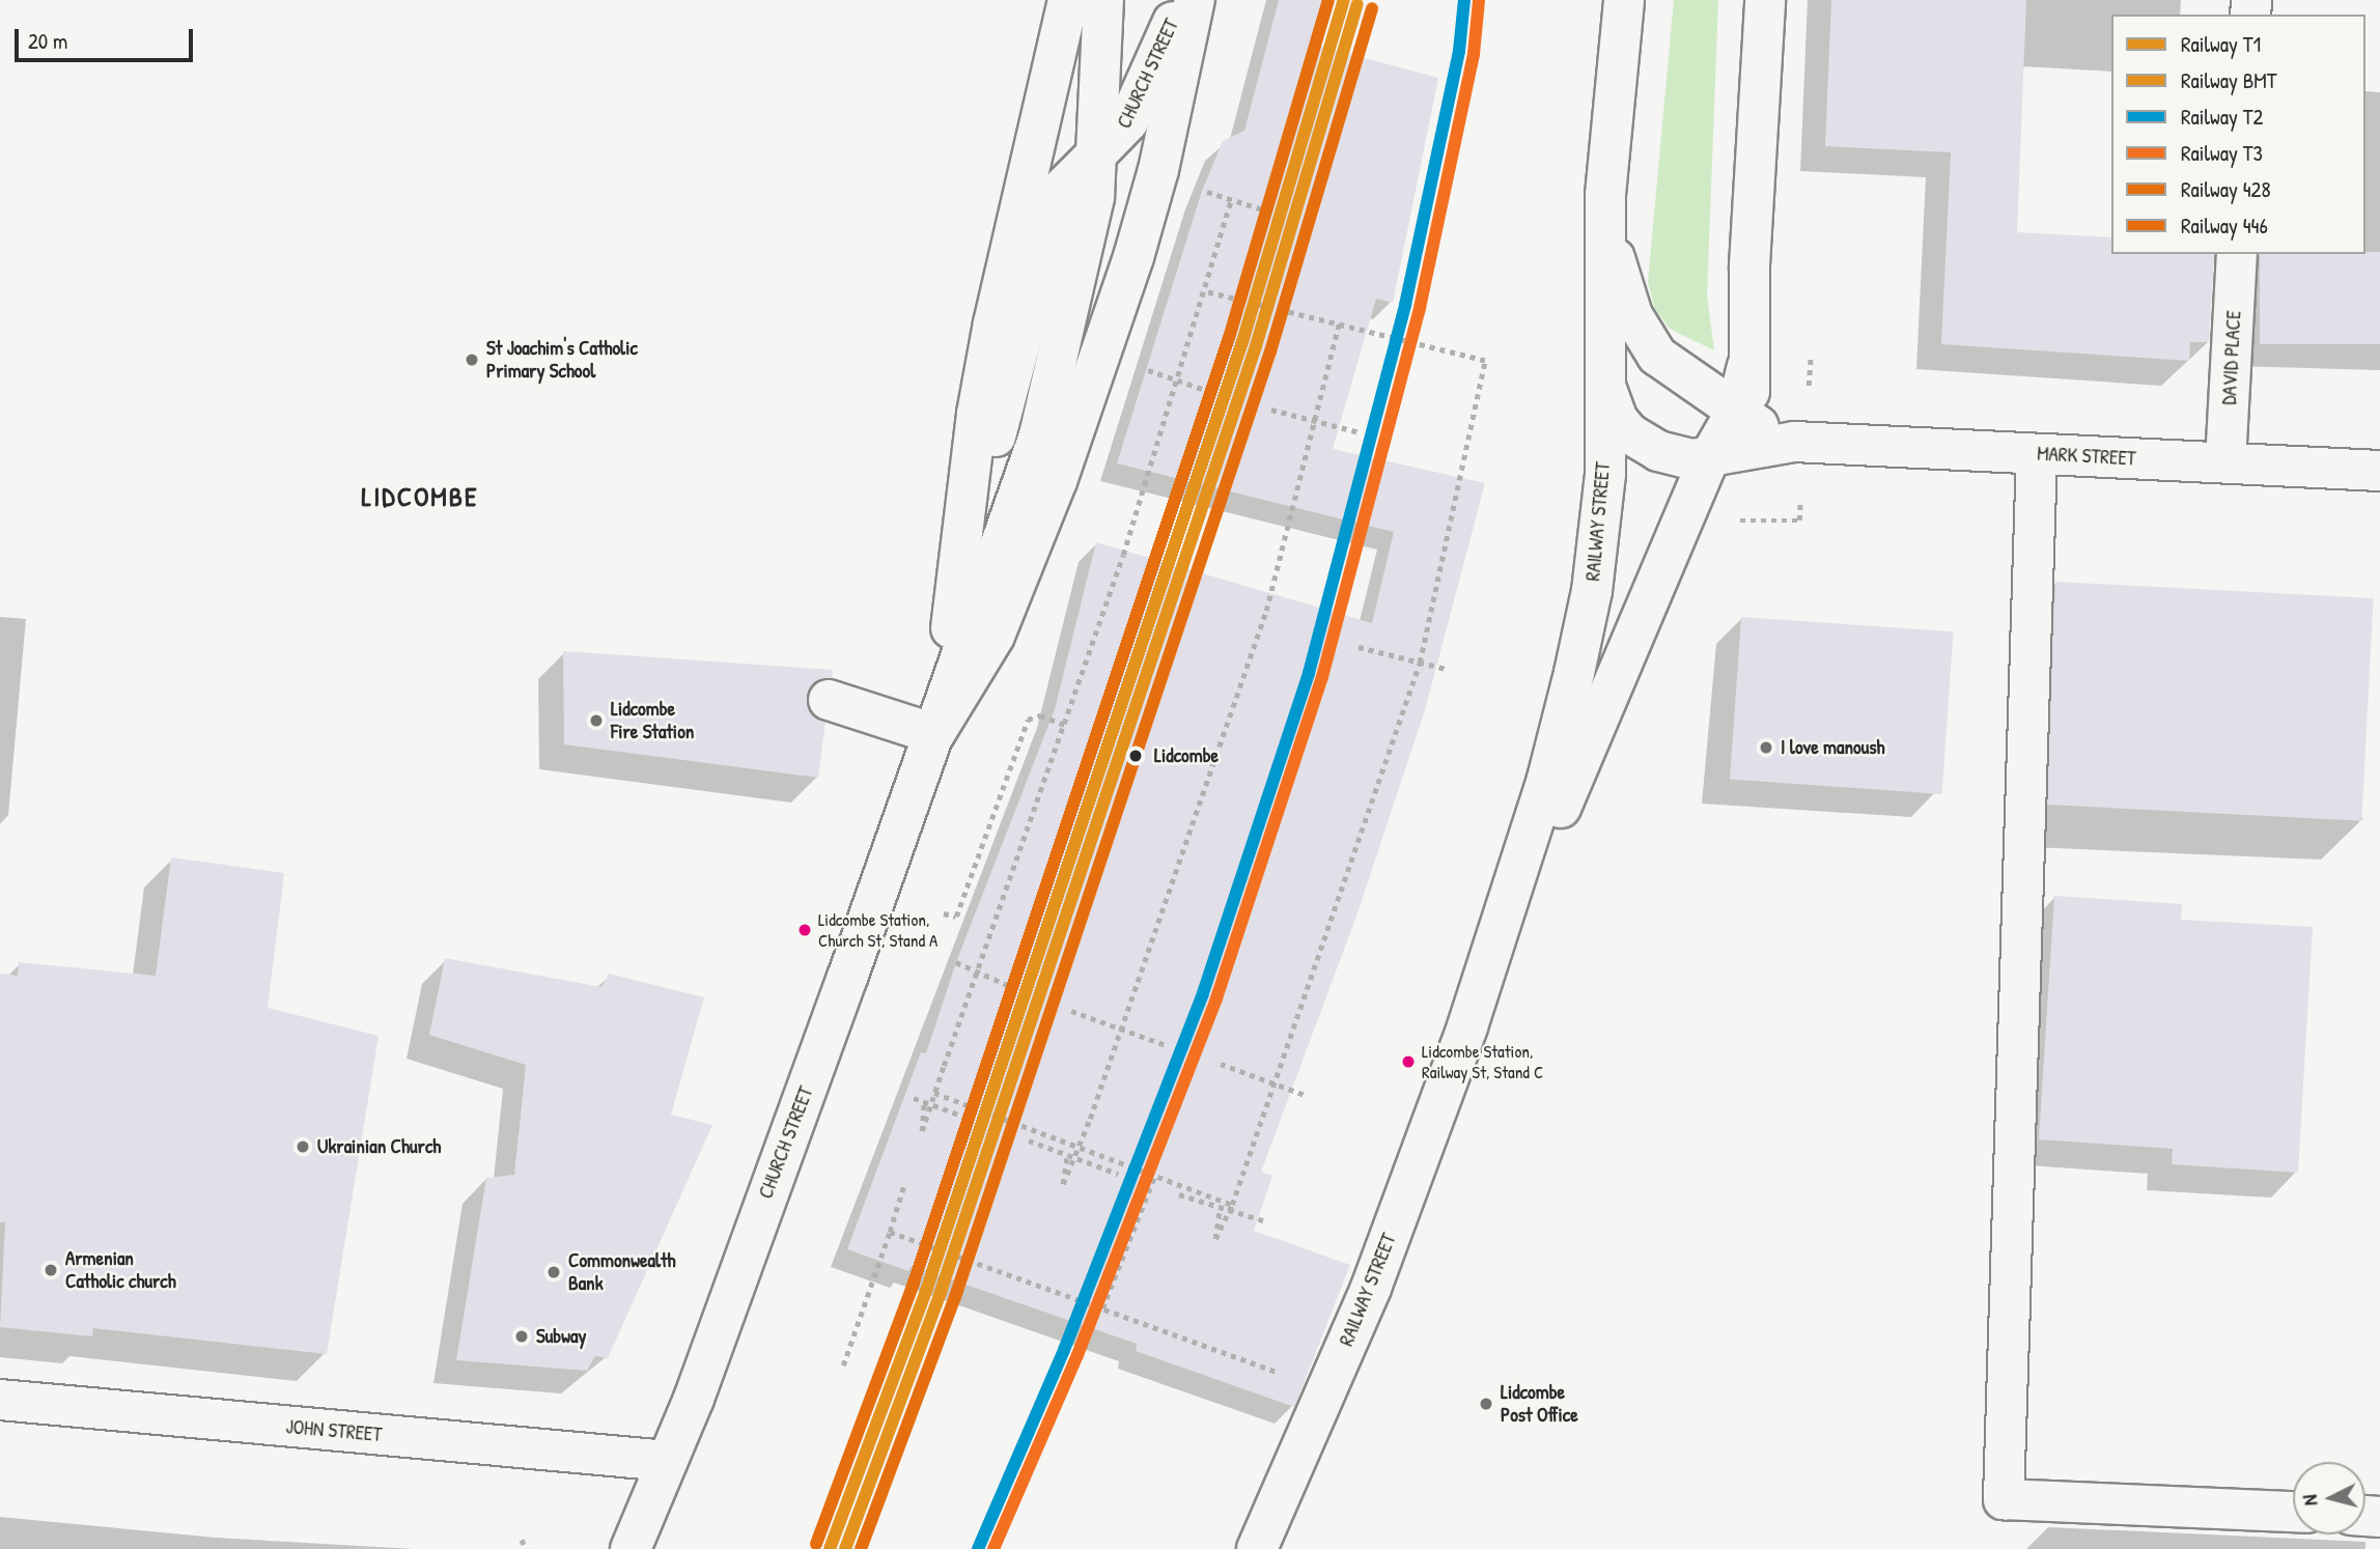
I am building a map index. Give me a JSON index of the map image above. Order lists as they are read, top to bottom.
{
  "streets": {
    "street": [
      "CHURCH STREET",
      "DAVID PLACE",
      "MARK STREET",
      "RAILWAY STREET",
      "JOHN STREET"
    ]
  },
  "crossings": [
    ["CHURCH STREET", "JOHN STREET"],
    ["DAVID PLACE", "MARK STREET"],
    ["MARK STREET", "RAILWAY STREET"]
  ],
  "districts": ["LIDCOMBE"],
  "places": [
    "St Joachim's Catholic Primary School",
    "Lidcombe Fire Station",
    "I love manoush",
    "Lidcombe",
    "Lidcombe Station, Church St, Stand A",
    "Lidcombe Station, Railway St, Stand C",
    "Ukrainian Church",
    "Armenian Catholic church",
    "Commonwealth Bank",
    "Subway",
    "Lidcombe Post Office"
  ],
  "lines": [
    "rail line T1",
    "rail line T2",
    "rail line 428",
    "rail line T3",
    "rail line BMT",
    "rail line 446"
  ],
  "legend": [
    "Railway T1",
    "Railway BMT",
    "Railway T2",
    "Railway T3",
    "Railway 428",
    "Railway 446"
  ],
  "scale_bar": "20 m",
  "north": "left"
}
